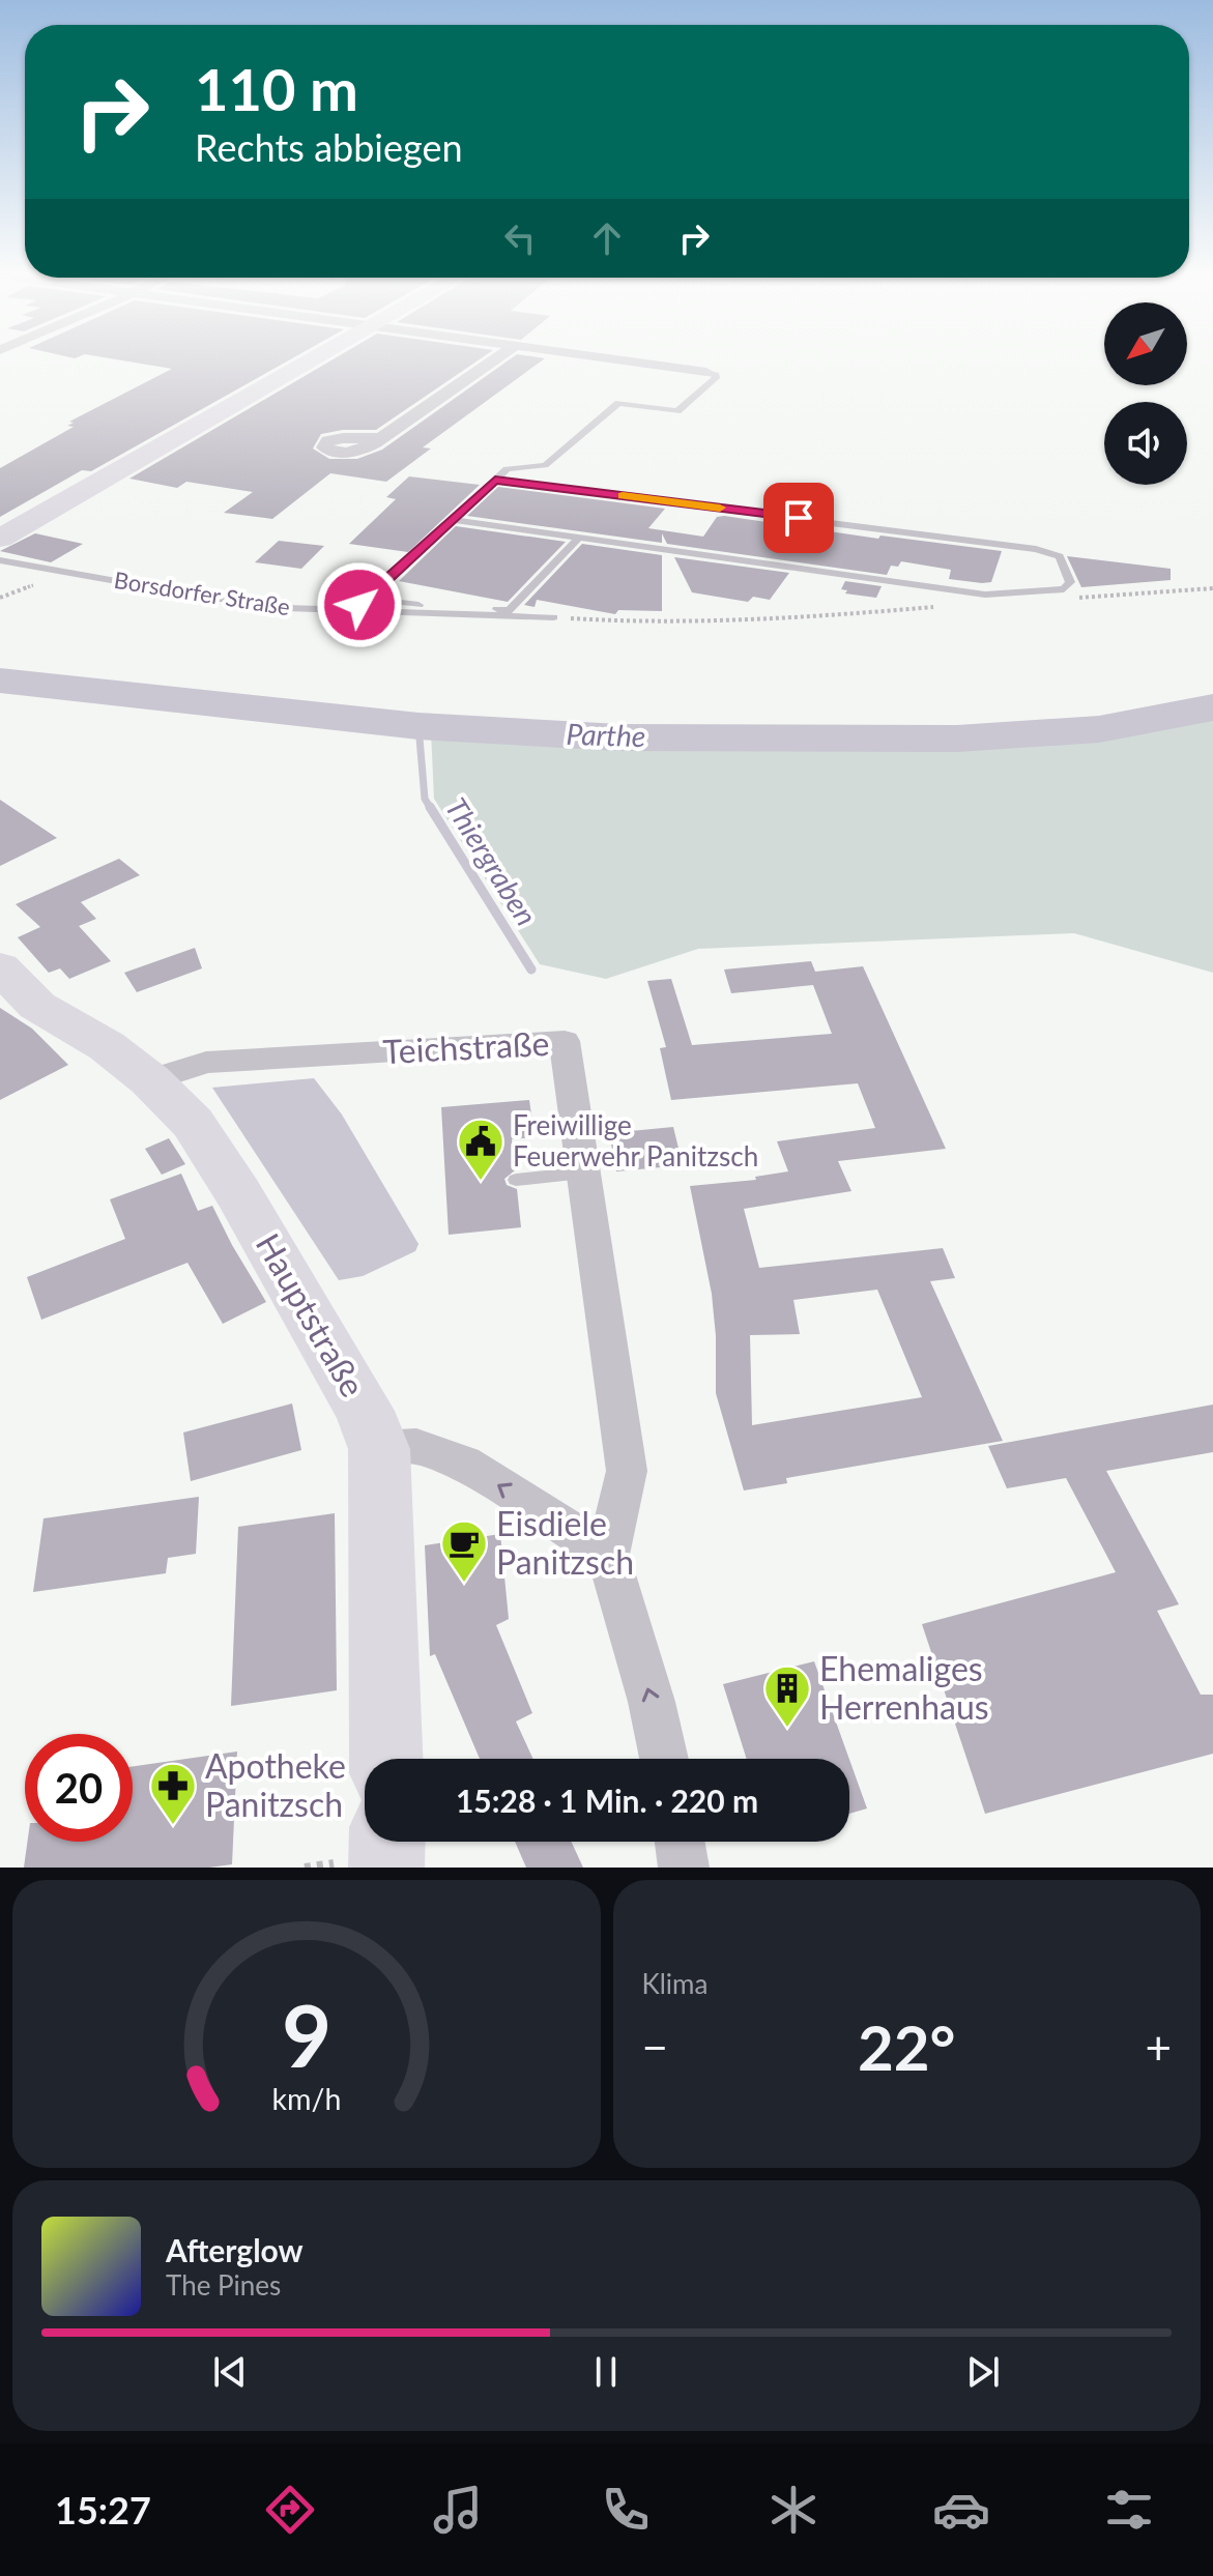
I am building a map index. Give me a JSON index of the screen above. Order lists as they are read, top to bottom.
{
  "streets": {
    "street": ["Teichstraße", "Hauptstraße"],
    "lane": ["Borsdorfer Straße"]
  },
  "crossings": [
    ["Teichstraße", "Hauptstraße"]
  ],
  "water": ["Parthe", "Thiergraben"],
  "places": {
    "public building": ["Freiwillige Feuerwehr Panitzsch"],
    "cafe": ["Eisdiele Panitzsch"],
    "building": ["Ehemaliges Herrenhaus"],
    "pharmacy": ["Apotheke Panitzsch"]
  },
  "north": "bottom left",
  "page": {
    "turn": ["110 m", "Rechts abbiegen"],
    "limit": "20",
    "trip": "15:28 · 1 Min. · 220 m",
    "tile": "Klima",
    "heat": ["−", "22°", "+"],
    "song": ["Afterglow", "The Pines"],
    "tabs": "15:27",
    "gauge": ["9", "km/h"]
  }
}
